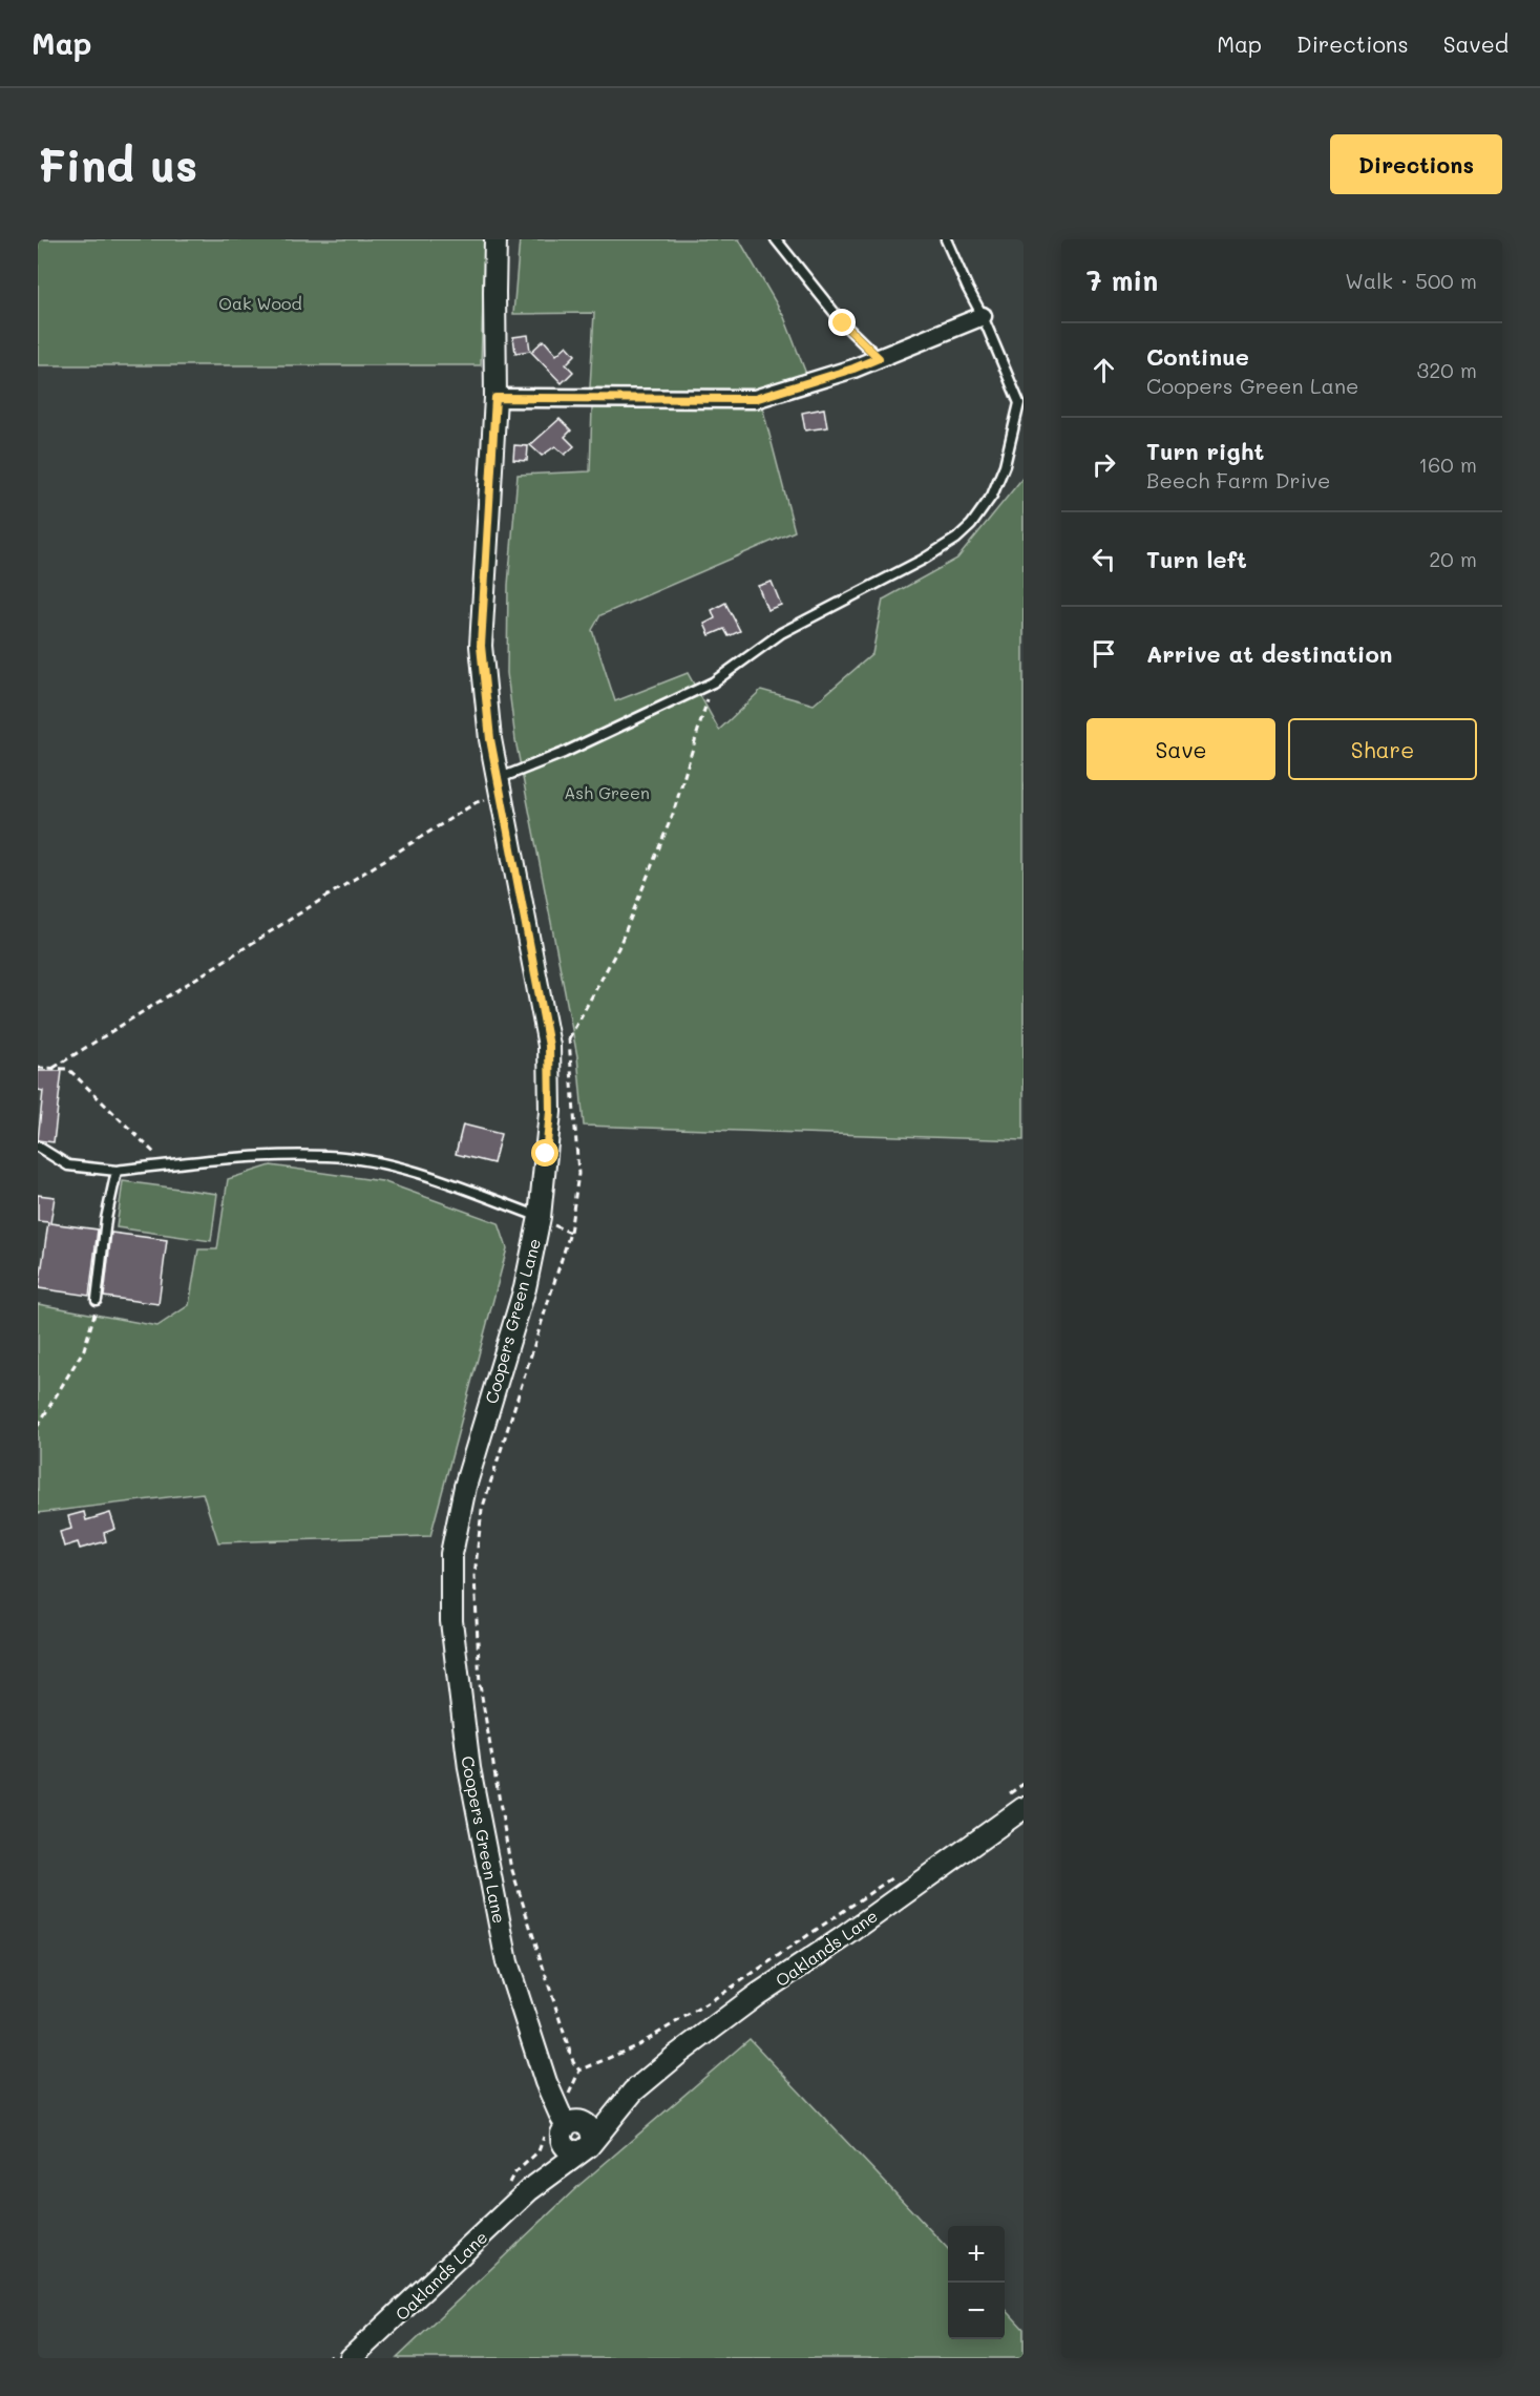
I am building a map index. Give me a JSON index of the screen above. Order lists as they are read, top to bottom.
{
  "streets": {
    "street": ["Coopers Green Lane", "Oaklands Lane"]
  },
  "crossings": [
    ["Coopers Green Lane", "Oaklands Lane"]
  ],
  "parks": ["Oak Wood", "Ash Green"],
  "page": {
    "header": "Map",
    "nav": ["Map", "Directions", "Saved"],
    "buttons": [
      "Directions",
      ["Save", "Share"]
    ],
    "title": "Find us",
    "heading": ["7 min", "Walk · 500 m"],
    "list": [
      ["Continue", "Coopers Green Lane", "320 m"],
      ["Turn right", "Beech Farm Drive", "160 m"],
      ["Turn left", "20 m"],
      "Arrive at destination"
    ],
    "map_buttons": ["+", "−"]
  }
}
